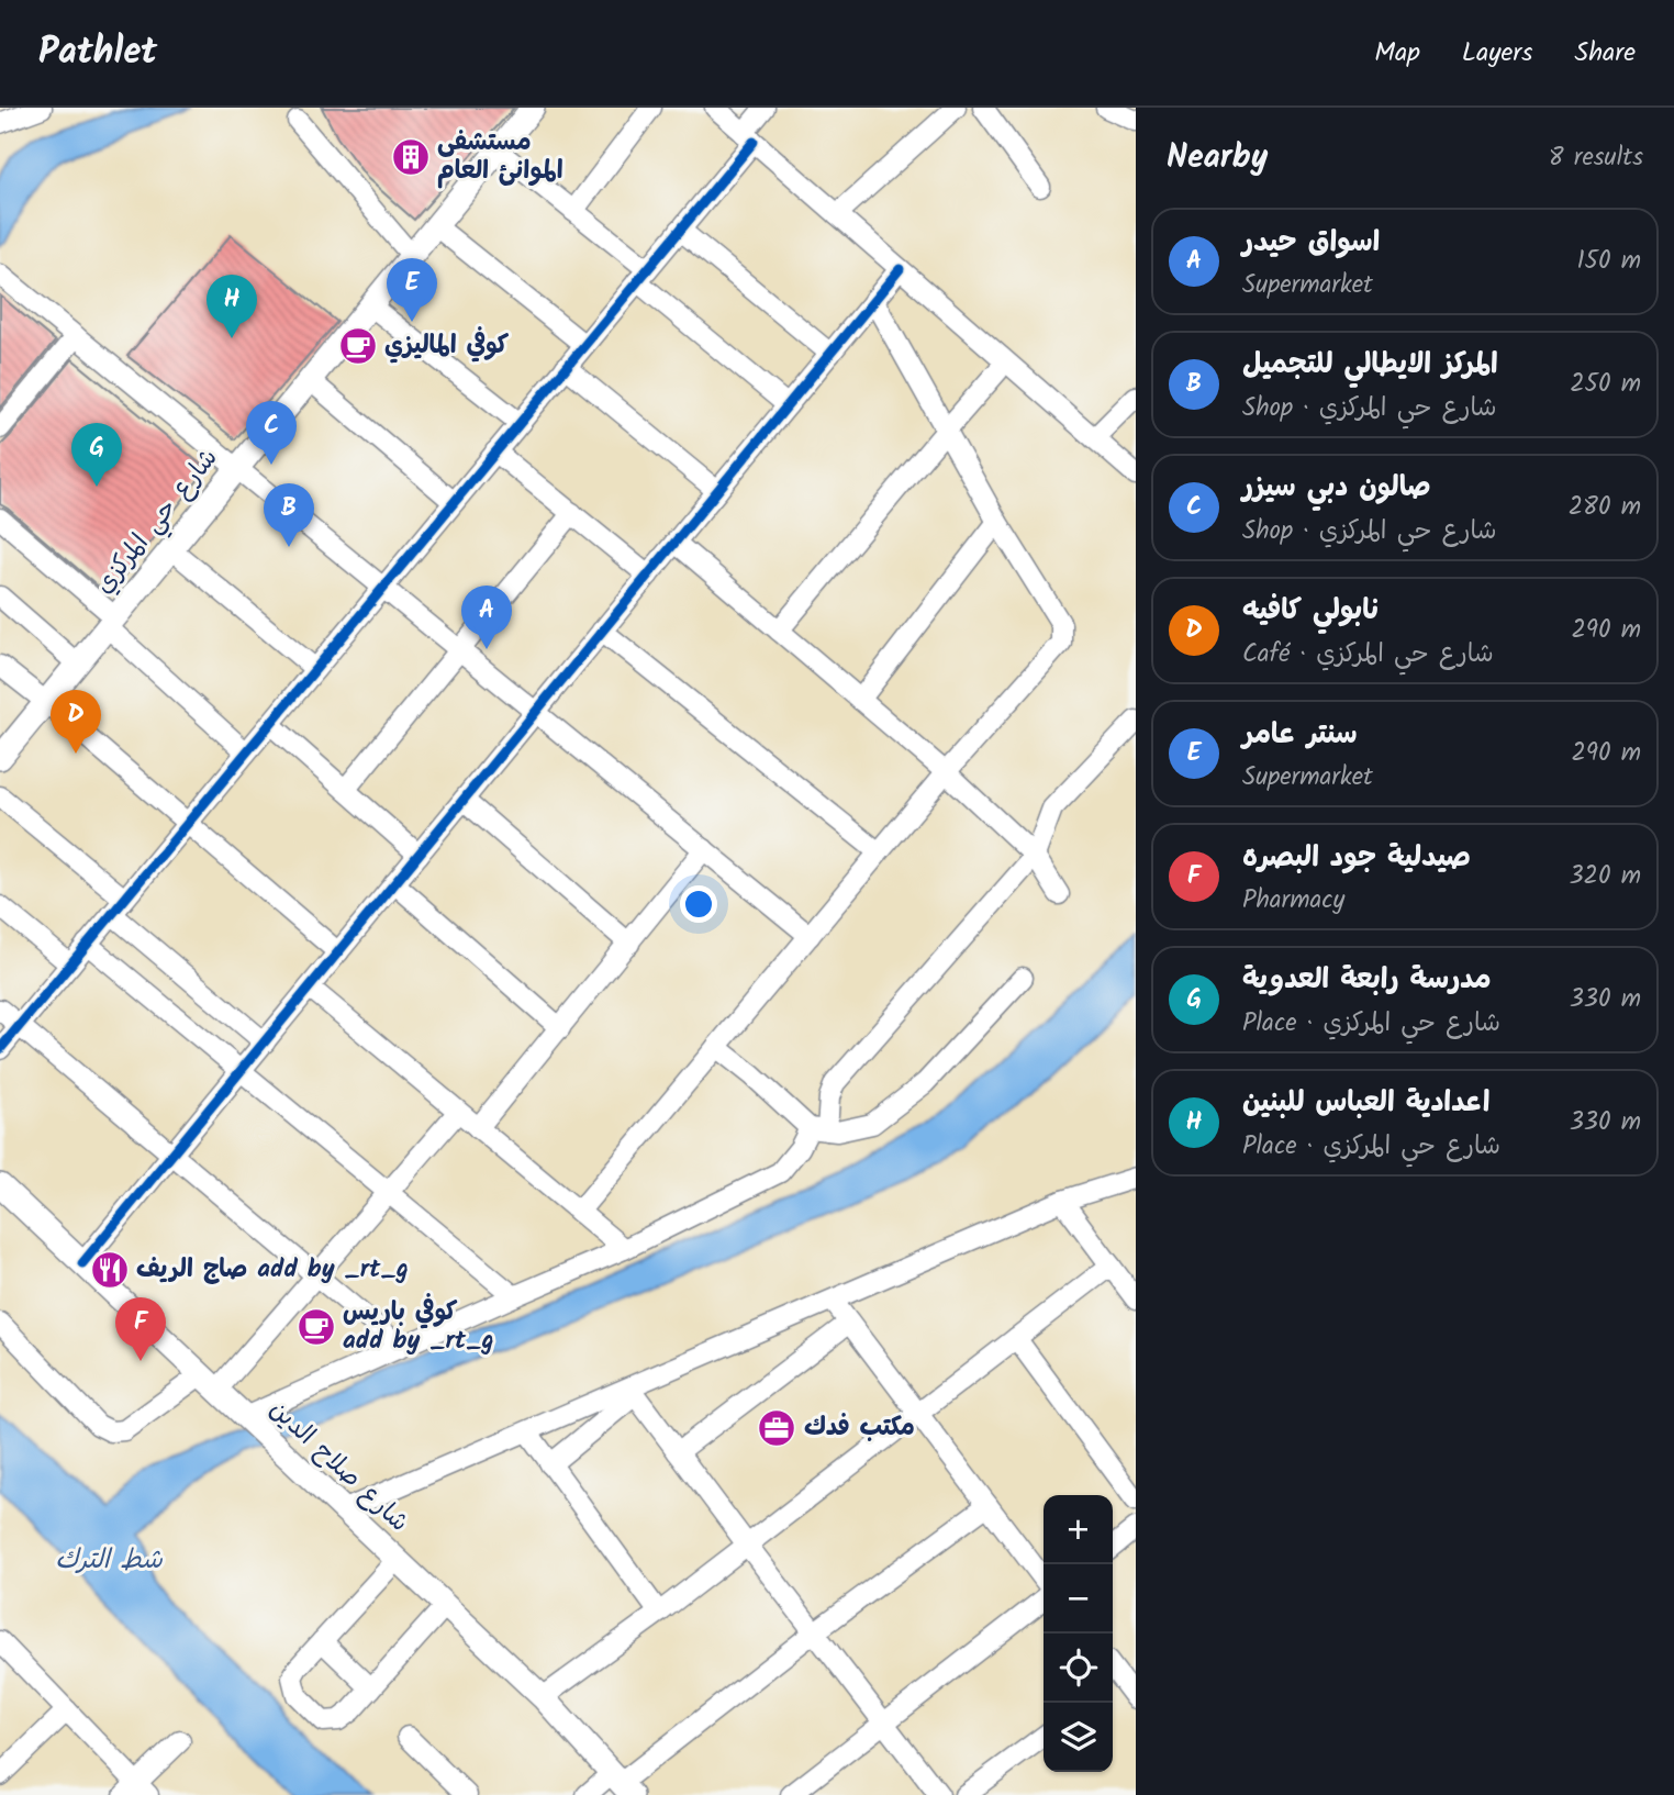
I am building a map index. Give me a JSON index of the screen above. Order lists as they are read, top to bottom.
{
  "streets": {
    "main road": ["شارع حي المركزي", "شارع صلاح الدين"]
  },
  "water": ["شط الترك"],
  "places": {
    "building": ["مستشفى الموانئ العام"],
    "cafe": ["كوفي الماليزي", "كوفي باريس add by _rt_g"],
    "restaurant": ["صاج الريف add by _rt_g"],
    "office": ["مكتب فدك"]
  },
  "page": {
    "header": "Pathlet",
    "nav": ["Map", "Layers", "Share"],
    "heading": ["Nearby", "8 results"],
    "list": [
      {
        "mark": "A",
        "name": "اسواق حيدر",
        "note": "Supermarket",
        "value": "150 m"
      },
      {
        "mark": "B",
        "name": "المركز الايطالي للتجميل",
        "note": "Shop · شارع حي المركزي",
        "value": "250 m"
      },
      {
        "mark": "C",
        "name": "صالون دبي سيزر",
        "note": "Shop · شارع حي المركزي",
        "value": "280 m"
      },
      {
        "mark": "D",
        "name": "نابولي كافيه",
        "note": "Café · شارع حي المركزي",
        "value": "290 m"
      },
      {
        "mark": "E",
        "name": "سنتر عامر",
        "note": "Supermarket",
        "value": "290 m"
      },
      {
        "mark": "F",
        "name": "صيدلية جود البصره",
        "note": "Pharmacy",
        "value": "320 m"
      },
      {
        "mark": "G",
        "name": "مدرسة رابعة العدوية",
        "note": "Place · شارع حي المركزي",
        "value": "330 m"
      },
      {
        "mark": "H",
        "name": "اعدادية العباس للبنين",
        "note": "Place · شارع حي المركزي",
        "value": "330 m"
      }
    ],
    "pins": [
      "E",
      "H",
      "C",
      "G",
      "B",
      "A",
      "D",
      "F"
    ],
    "map_buttons": ["+", "−"]
  }
}
